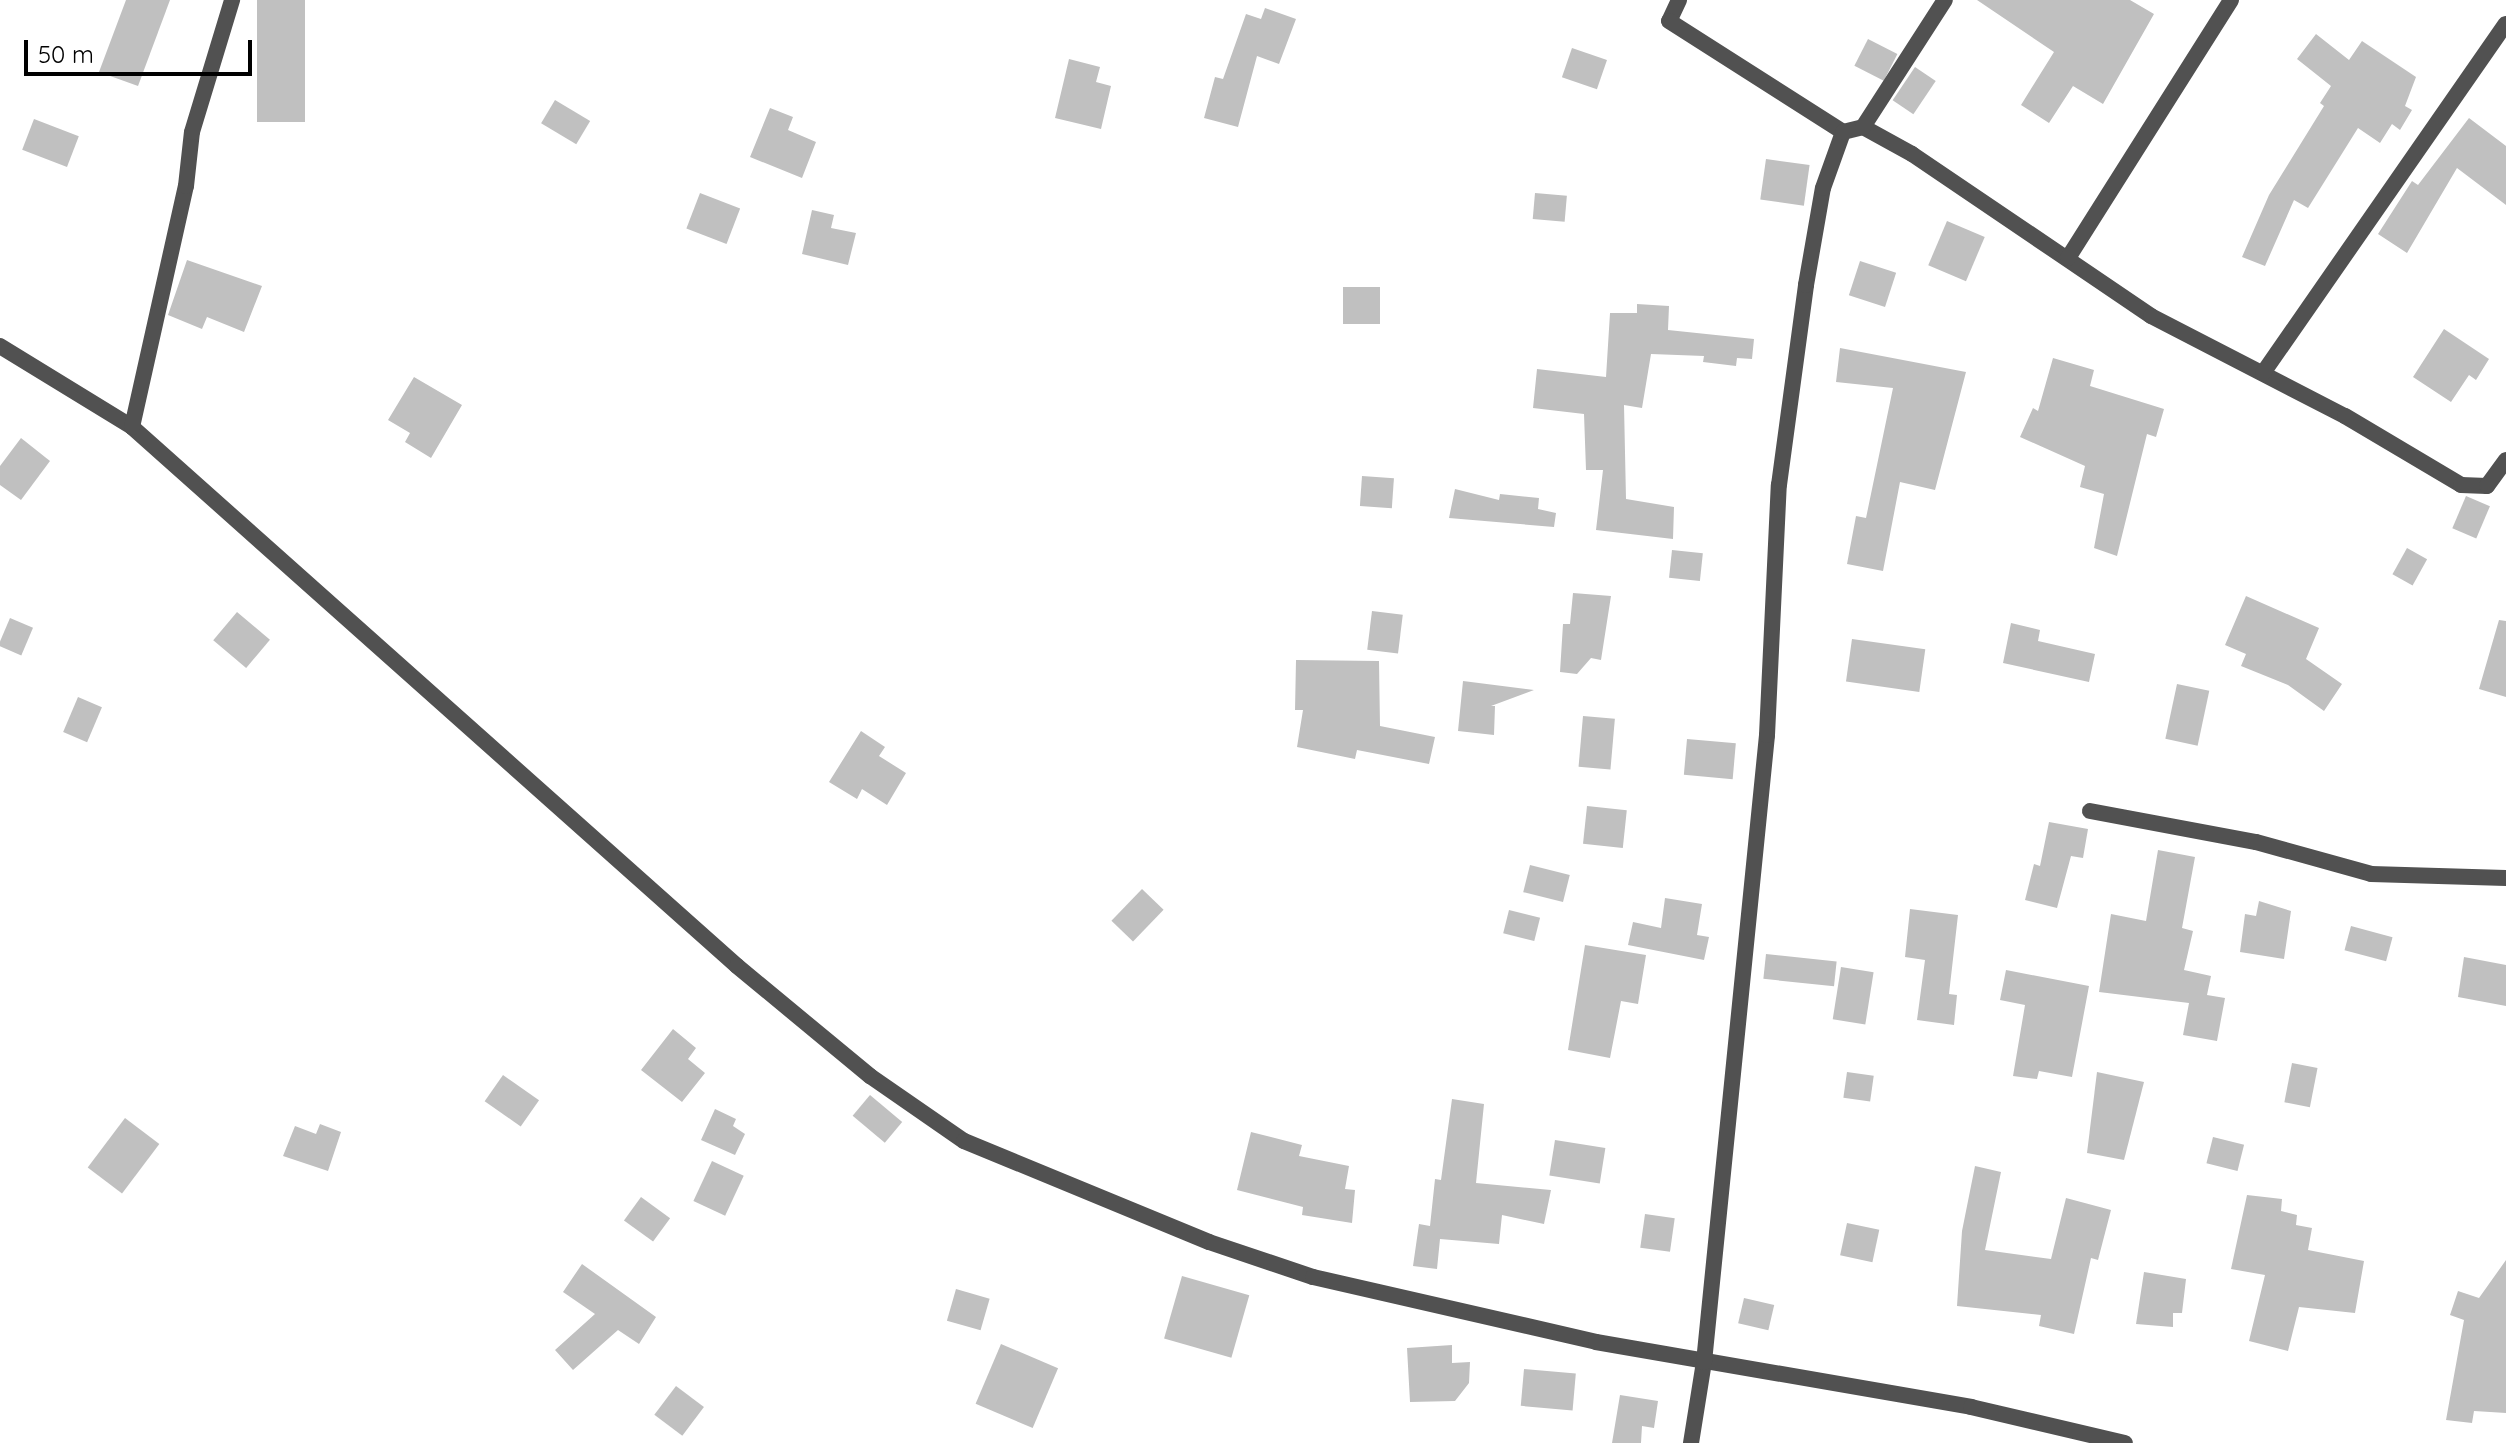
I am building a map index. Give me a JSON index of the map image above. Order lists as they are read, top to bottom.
{
  "scale_bar": "50 m"
}
